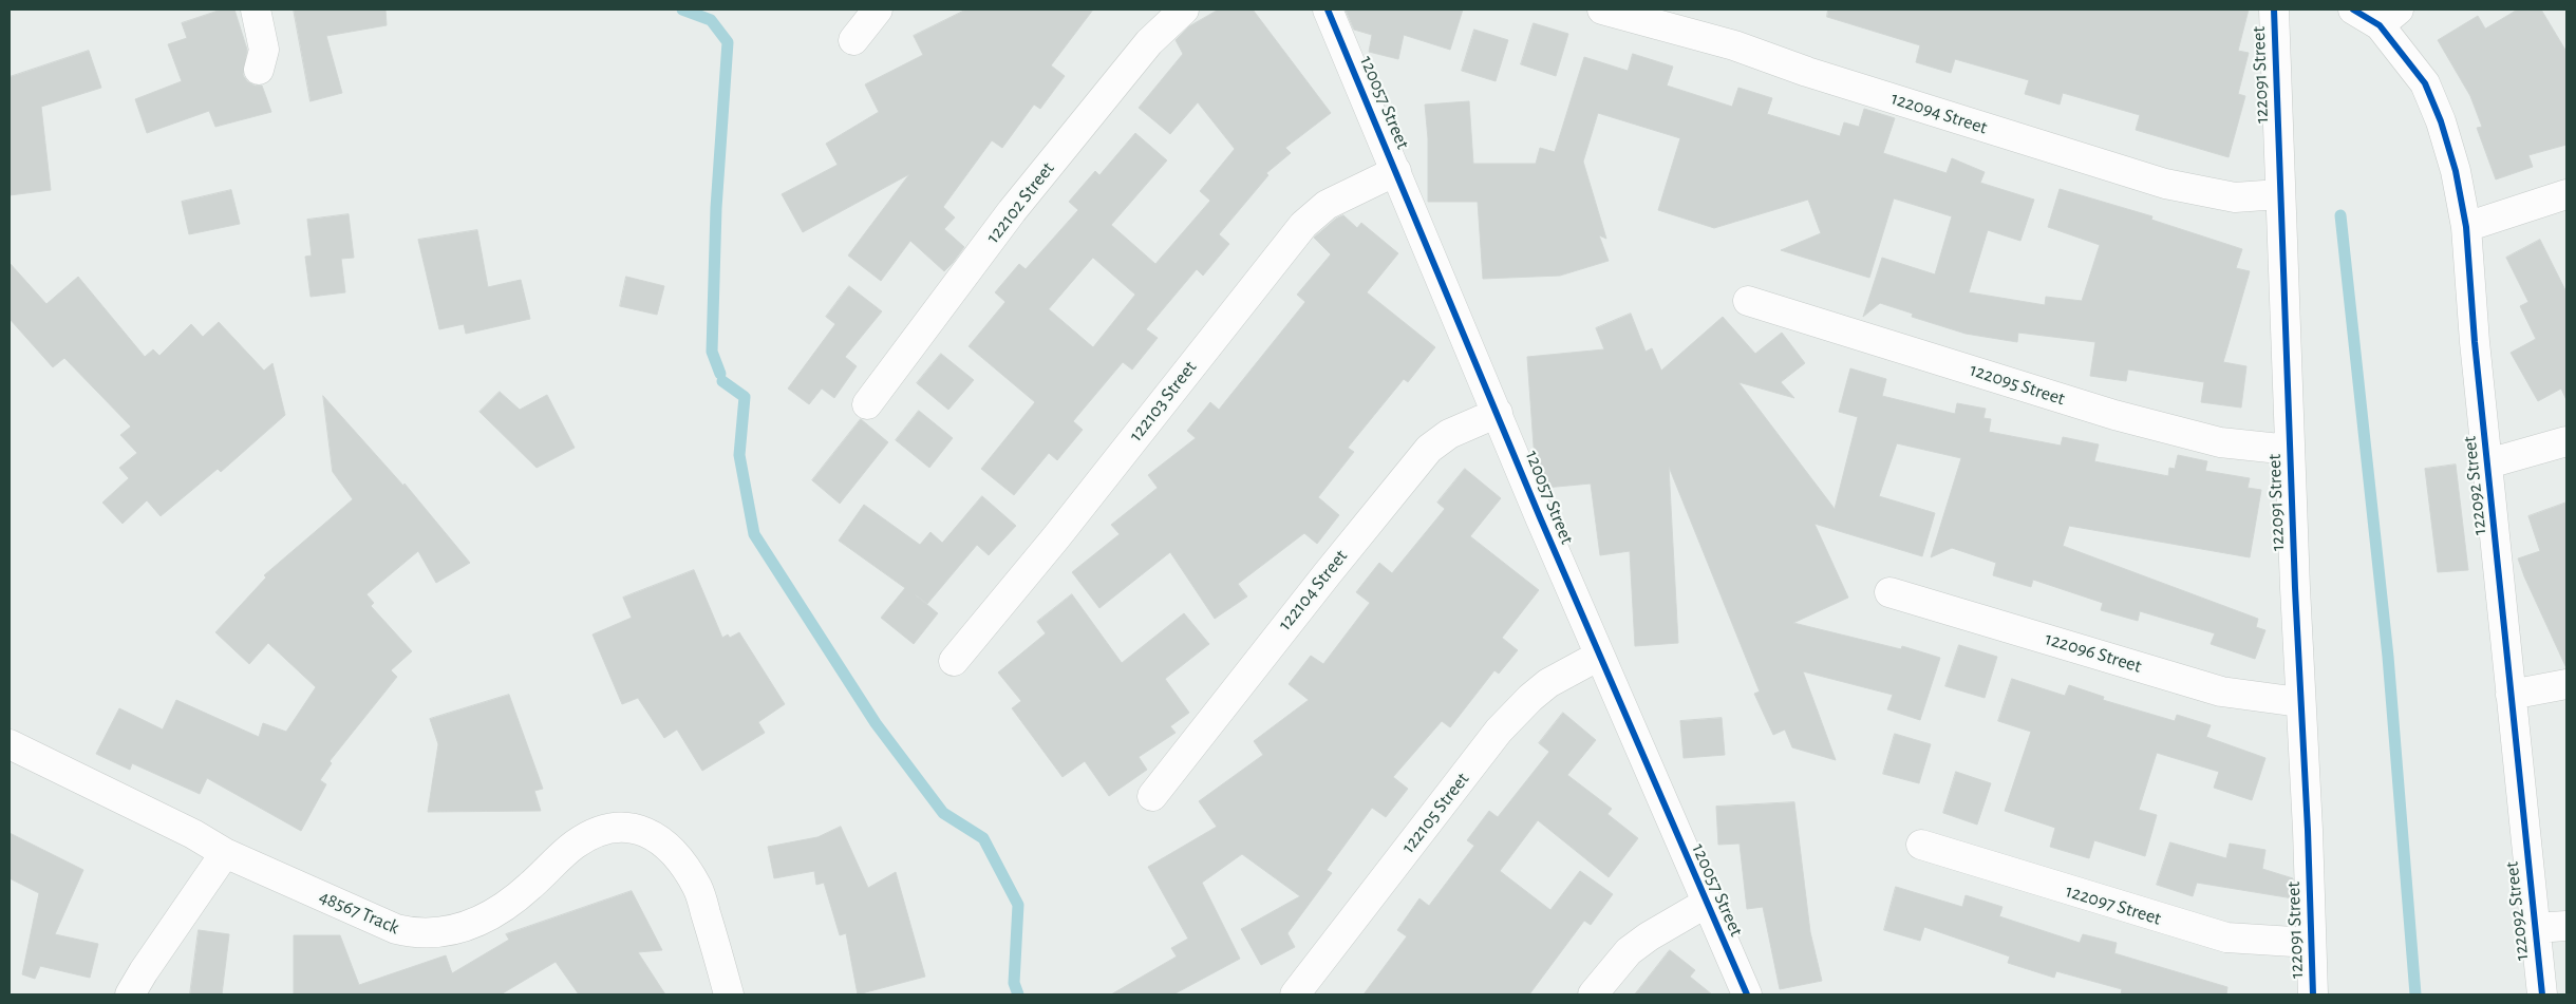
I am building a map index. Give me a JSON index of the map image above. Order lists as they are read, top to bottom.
{
  "streets": {
    "street": [
      "122091 Street",
      "120057 Street",
      "122094 Street",
      "122102 Street",
      "122095 Street",
      "122103 Street",
      "122092 Street",
      "122104 Street",
      "122096 Street",
      "122105 Street",
      "122097 Street",
      "48567 Track"
    ]
  },
  "crossings": [
    ["122091 Street", "122094 Street"],
    ["122091 Street", "122095 Street"],
    ["122091 Street", "122096 Street"],
    ["122091 Street", "122097 Street"],
    ["120057 Street", "122103 Street"],
    ["120057 Street", "122104 Street"],
    ["120057 Street", "122105 Street"]
  ]
}
